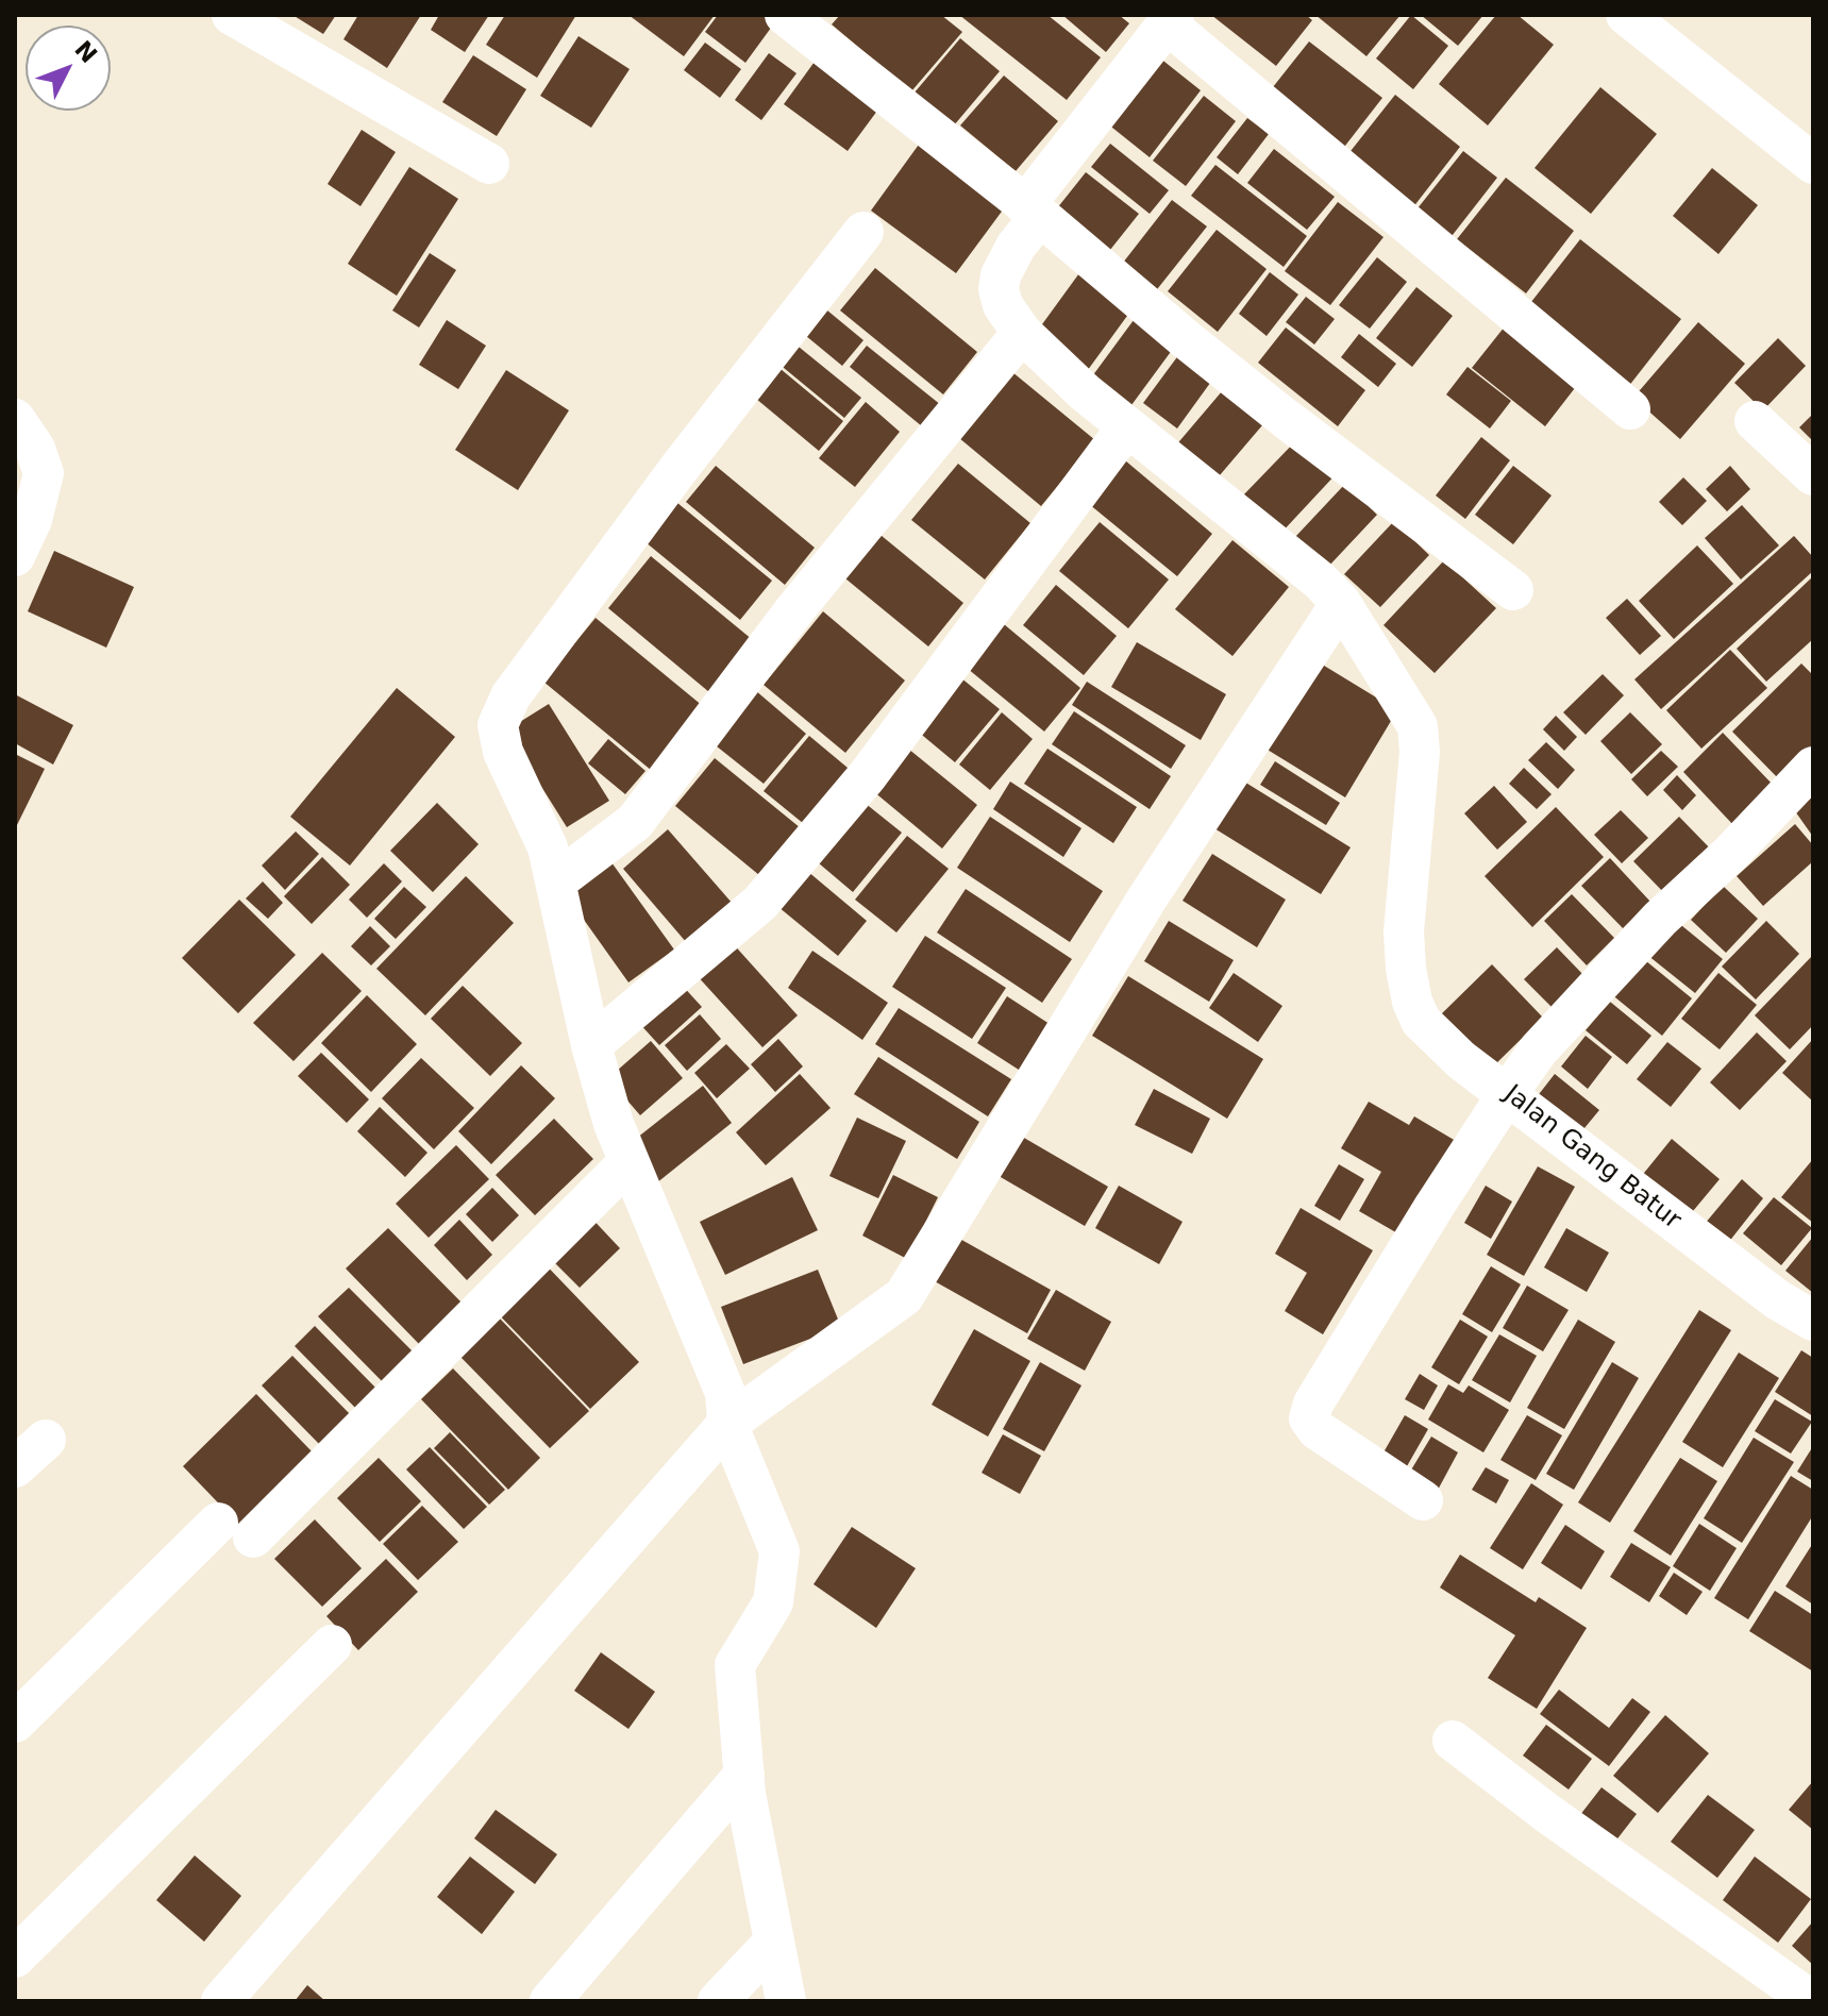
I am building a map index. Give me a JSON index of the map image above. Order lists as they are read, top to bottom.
{
  "streets": {
    "street": ["Jalan Gang Batur"]
  },
  "north": "top right"
}
